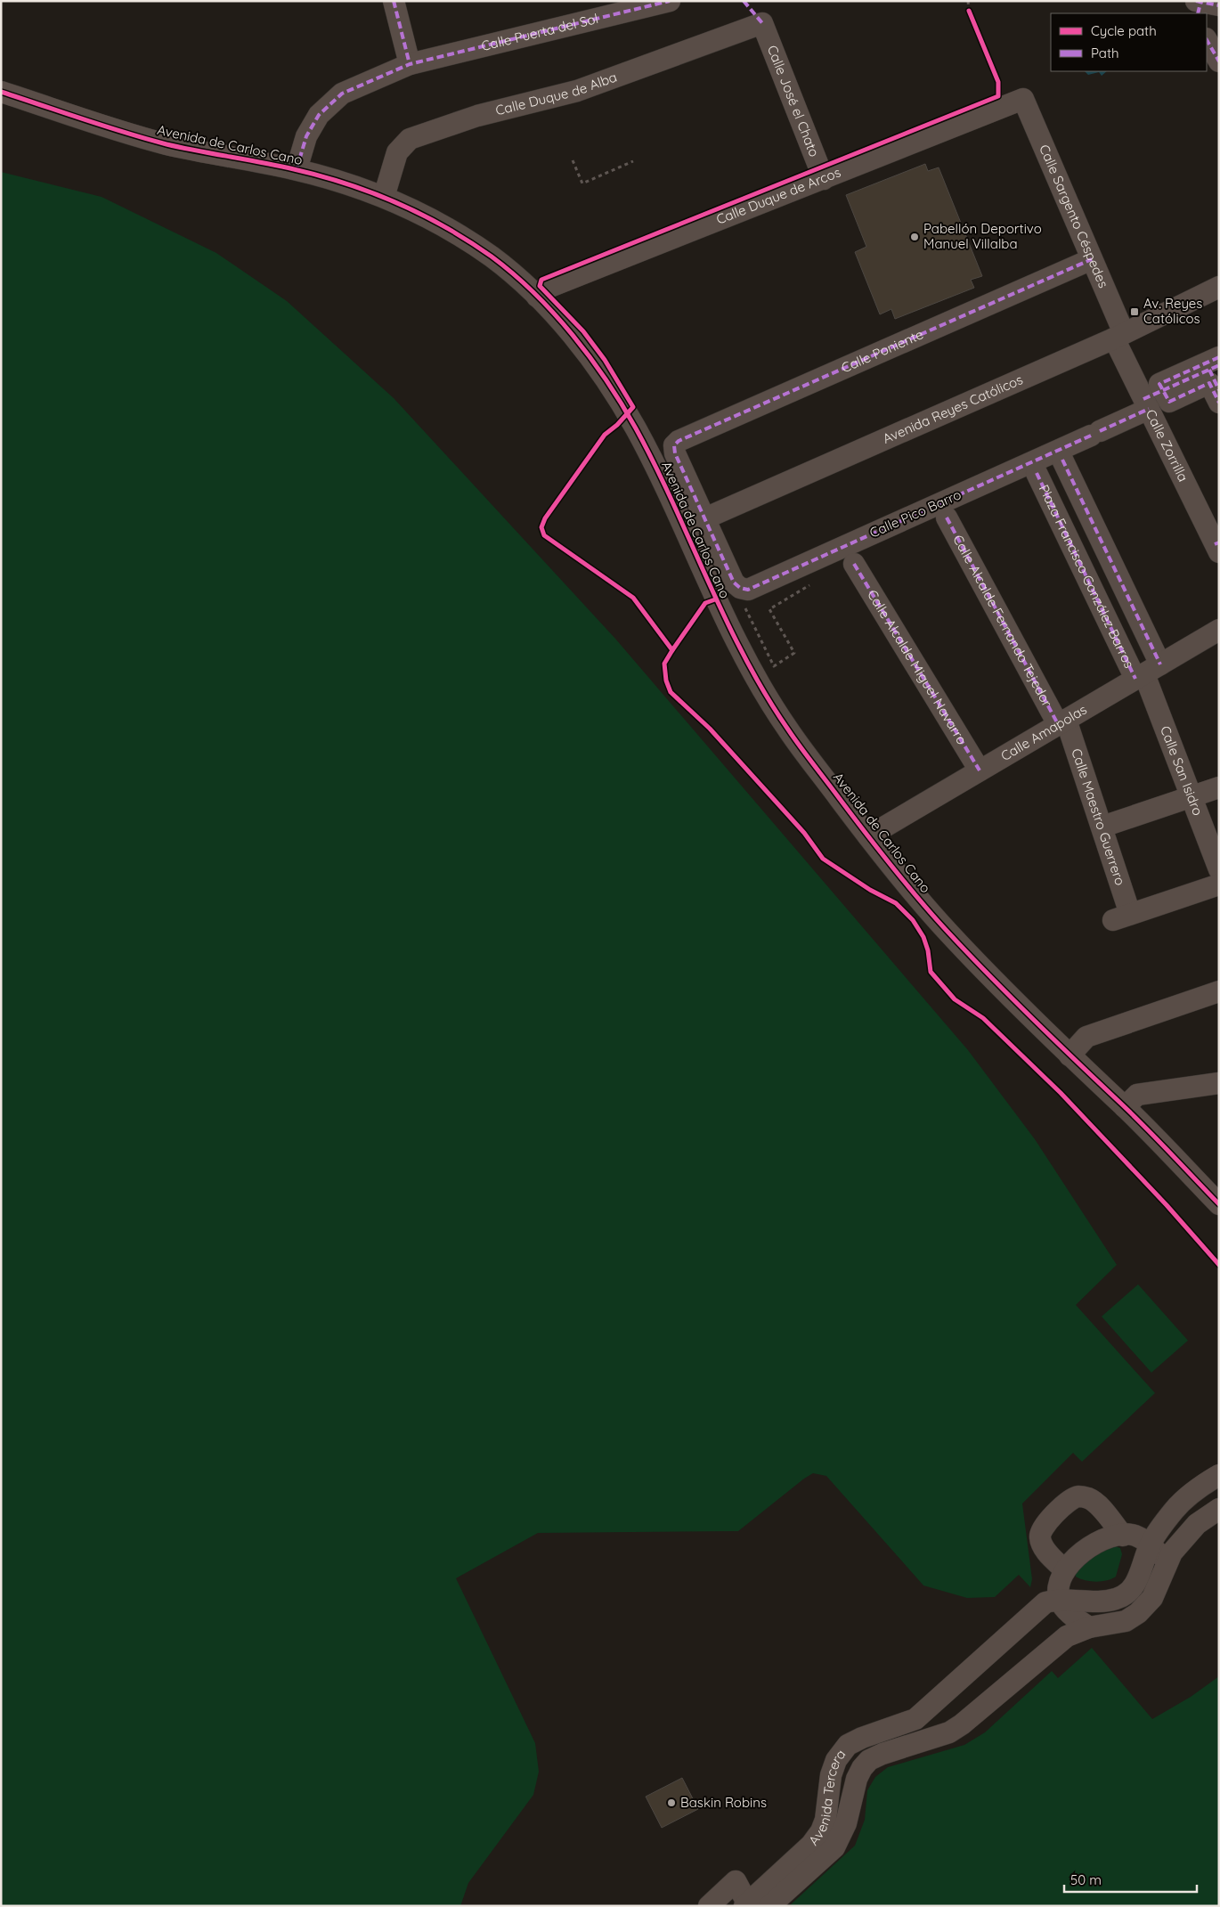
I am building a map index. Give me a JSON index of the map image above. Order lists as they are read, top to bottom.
{
  "streets": {
    "street": [
      "Calle Puerta del Sol",
      "Calle Duque de Alba",
      "Calle José el Chato",
      "Avenida de Carlos Cano",
      "Calle Duque de Arcos",
      "Calle Sargento Céspedes",
      "Calle Poniente",
      "Avenida Reyes Católicos",
      "Calle Zorrilla",
      "Calle Pico Barro",
      "Plaza Francisco González Barros",
      "Calle Alcalde Fernando Tejedor",
      "Calle Alcalde Miguel Navarro",
      "Calle Amapolas",
      "Calle San Isidro",
      "Calle Maestro Guerrero",
      "Avenida Tercera"
    ]
  },
  "crossings": [
    ["Calle Puerta del Sol", "Avenida de Carlos Cano"],
    ["Calle Duque de Alba", "Calle José el Chato"],
    ["Calle Duque de Alba", "Avenida de Carlos Cano"],
    ["Calle José el Chato", "Calle Duque de Arcos"],
    ["Avenida de Carlos Cano", "Calle Duque de Arcos"],
    ["Avenida de Carlos Cano", "Calle Poniente"],
    ["Avenida de Carlos Cano", "Avenida Reyes Católicos"],
    ["Avenida de Carlos Cano", "Calle Pico Barro"],
    ["Avenida de Carlos Cano", "Calle Amapolas"],
    ["Calle Duque de Arcos", "Calle Sargento Céspedes"],
    ["Calle Sargento Céspedes", "Calle Poniente"],
    ["Calle Sargento Céspedes", "Avenida Reyes Católicos"],
    ["Calle Sargento Céspedes", "Calle Zorrilla"],
    ["Avenida Reyes Católicos", "Calle Zorrilla"],
    ["Calle Zorrilla", "Calle Pico Barro"],
    ["Plaza Francisco González Barros", "Calle Amapolas"],
    ["Plaza Francisco González Barros", "Calle San Isidro"],
    ["Calle Alcalde Fernando Tejedor", "Calle Amapolas"],
    ["Calle Alcalde Fernando Tejedor", "Calle Maestro Guerrero"],
    ["Calle Alcalde Miguel Navarro", "Calle Amapolas"],
    ["Calle Amapolas", "Calle San Isidro"],
    ["Calle Amapolas", "Calle Maestro Guerrero"]
  ],
  "places": {
    "other": ["Pabellón Deportivo Manuel Villalba", "Baskin Robins"],
    "transit": ["Av. Reyes Católicos"]
  },
  "legend": ["Cycle path", "Path"],
  "scale_bar": "50 m"
}
